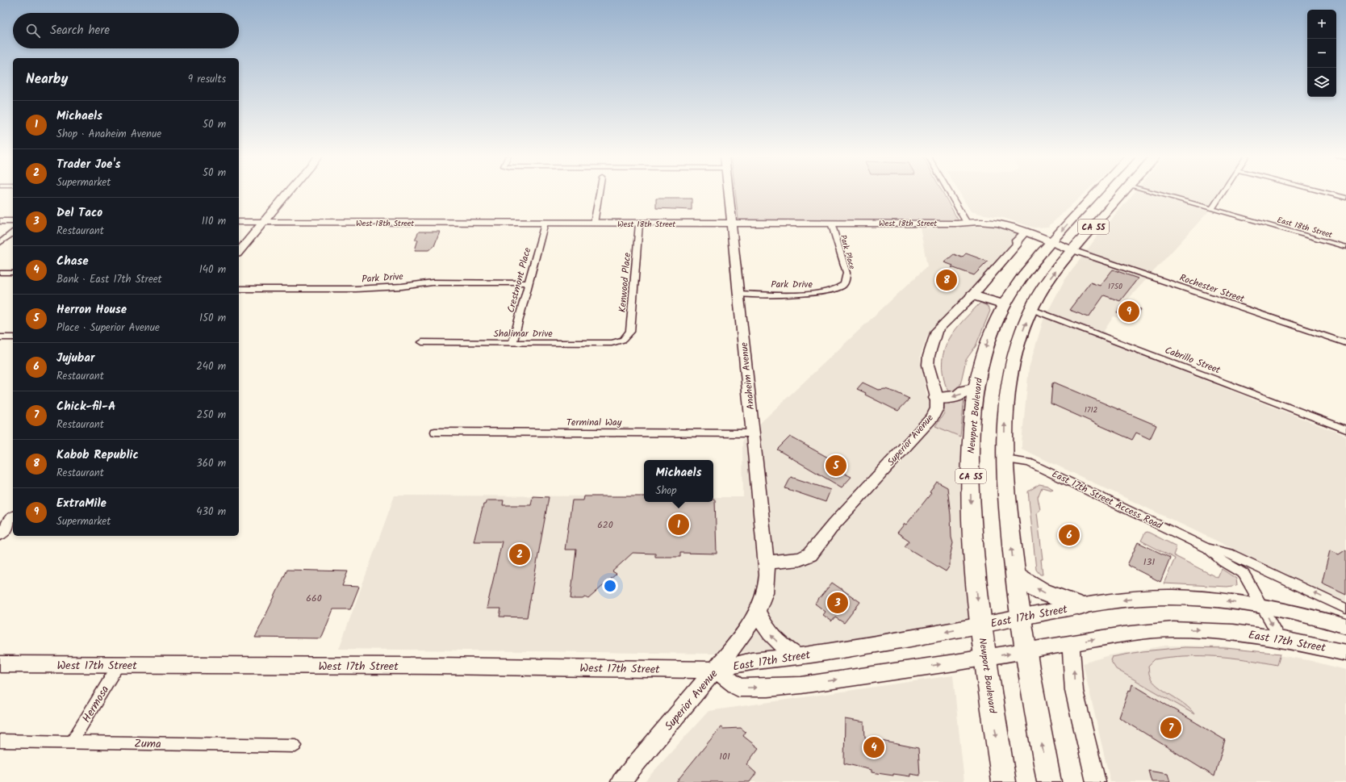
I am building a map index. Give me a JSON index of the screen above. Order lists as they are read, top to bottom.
{
  "streets": {
    "highway": ["CA 55", "Newport Boulevard"],
    "street": [
      "West 18th Street",
      "East 18th Street",
      "Park Place",
      "Park Drive",
      "Crestmont Place",
      "Kenwood Place",
      "Rochester Street",
      "Shalimar Drive",
      "Cabrillo Street",
      "Anaheim Avenue",
      "Terminal Way",
      "Superior Avenue",
      "East 17th Street Access Road",
      "East 17th Street",
      "West 17th Street",
      "Hermosa",
      "Zuma"
    ]
  },
  "crossings": [
    ["West 18th Street", "CA 55"],
    ["West 18th Street", "Park Place"],
    ["West 18th Street", "Crestmont Place"],
    ["West 18th Street", "Kenwood Place"],
    ["West 18th Street", "Rochester Street"],
    ["West 18th Street", "Anaheim Avenue"],
    ["West 18th Street", "Newport Boulevard"],
    ["West 18th Street", "Superior Avenue"],
    ["CA 55", "Rochester Street"],
    ["CA 55", "Cabrillo Street"],
    ["CA 55", "East 17th Street Access Road"],
    ["CA 55", "East 17th Street"],
    ["Park Place", "Park Drive"],
    ["Park Drive", "Crestmont Place"],
    ["Park Drive", "Anaheim Avenue"],
    ["Crestmont Place", "Shalimar Drive"],
    ["Kenwood Place", "Shalimar Drive"],
    ["Anaheim Avenue", "Terminal Way"],
    ["Anaheim Avenue", "Superior Avenue"],
    ["Newport Boulevard", "East 17th Street"],
    ["Superior Avenue", "East 17th Street"],
    ["Superior Avenue", "West 17th Street"],
    ["East 17th Street Access Road", "East 17th Street"],
    ["East 17th Street", "West 17th Street"],
    ["West 17th Street", "Hermosa"],
    ["Hermosa", "Zuma"]
  ],
  "house_numbers": [
    "1750",
    "1712",
    "620",
    "131",
    "660",
    "101"
  ],
  "page": {
    "map_buttons": ["+", "−"],
    "search": "Search here",
    "heading": ["Nearby", "9 results"],
    "list": [
      {
        "mark": "1",
        "name": "Michaels",
        "note": "Shop · Anaheim Avenue",
        "value": "50 m"
      },
      {
        "mark": "2",
        "name": "Trader Joe's",
        "note": "Supermarket",
        "value": "50 m"
      },
      {
        "mark": "3",
        "name": "Del Taco",
        "note": "Restaurant",
        "value": "110 m"
      },
      {
        "mark": "4",
        "name": "Chase",
        "note": "Bank · East 17th Street",
        "value": "140 m"
      },
      {
        "mark": "5",
        "name": "Herron House",
        "note": "Place · Superior Avenue",
        "value": "150 m"
      },
      {
        "mark": "6",
        "name": "Jujubar",
        "note": "Restaurant",
        "value": "240 m"
      },
      {
        "mark": "7",
        "name": "Chick-fil-A",
        "note": "Restaurant",
        "value": "250 m"
      },
      {
        "mark": "8",
        "name": "Kabob Republic",
        "note": "Restaurant",
        "value": "360 m"
      },
      {
        "mark": "9",
        "name": "ExtraMile",
        "note": "Supermarket",
        "value": "430 m"
      }
    ],
    "pins": [
      "8",
      "9",
      "5",
      "1",
      "6",
      "2",
      "3",
      "7",
      "4"
    ],
    "popup": ["Michaels", "Shop"]
  }
}
